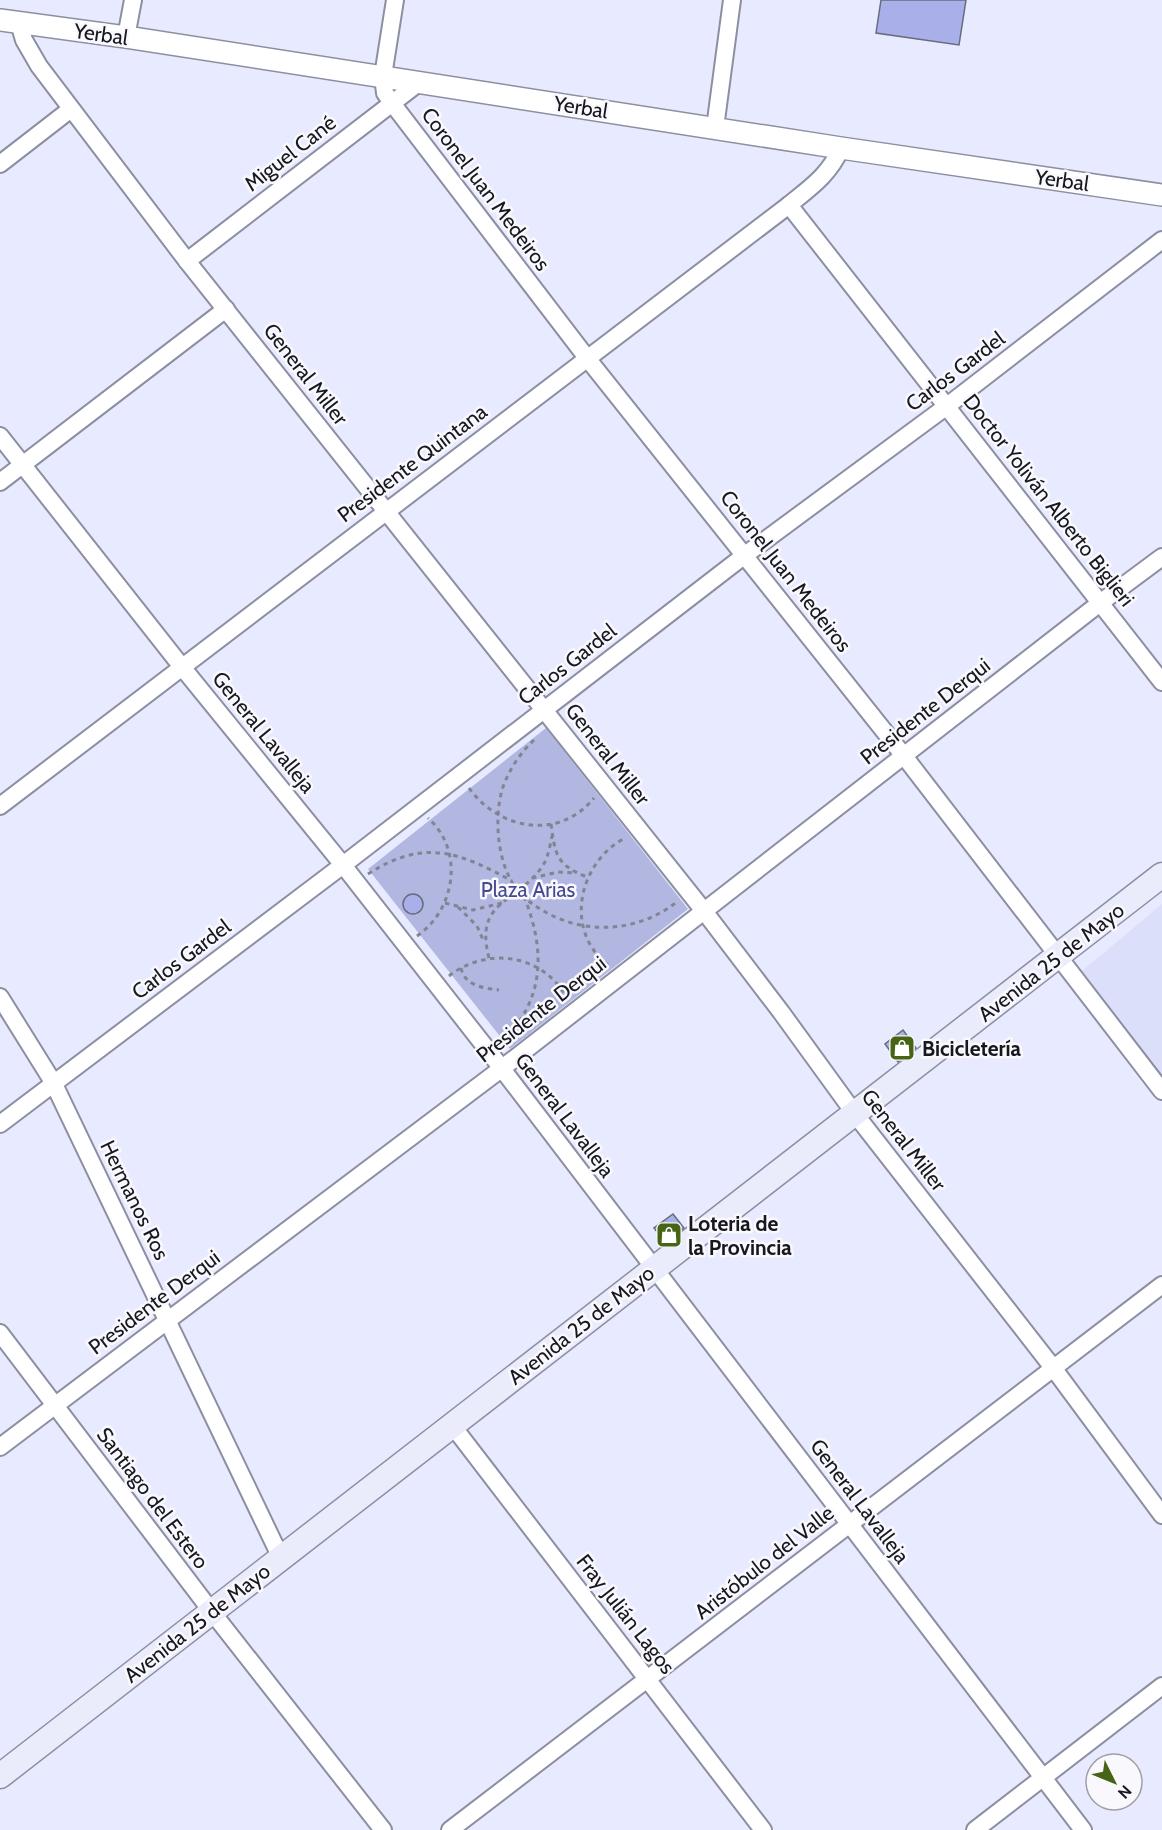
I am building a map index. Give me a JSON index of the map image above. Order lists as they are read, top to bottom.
{
  "streets": {
    "main road": ["Avenida 25 de Mayo"],
    "street": [
      "Yerbal",
      "Miguel Cané",
      "Coronel Juan Medeiros",
      "Carlos Gardel",
      "General Miller",
      "Presidente Quintana",
      "Doctor Yoliván Alberto Biglieri",
      "Presidente Derqui",
      "General Lavalleja",
      "Hermanos Ros",
      "Santiago del Estero",
      "Aristóbulo del Valle",
      "Fray Julián Lagos"
    ]
  },
  "crossings": [
    ["Yerbal", "Miguel Cané"],
    ["Yerbal", "Coronel Juan Medeiros"],
    ["Yerbal", "General Miller"],
    ["Yerbal", "Presidente Quintana"],
    ["Miguel Cané", "Coronel Juan Medeiros"],
    ["Miguel Cané", "General Miller"],
    ["Coronel Juan Medeiros", "Carlos Gardel"],
    ["Coronel Juan Medeiros", "Presidente Quintana"],
    ["Coronel Juan Medeiros", "Presidente Derqui"],
    ["Coronel Juan Medeiros", "Avenida 25 de Mayo"],
    ["Carlos Gardel", "General Miller"],
    ["Carlos Gardel", "Doctor Yoliván Alberto Biglieri"],
    ["Carlos Gardel", "General Lavalleja"],
    ["Carlos Gardel", "Hermanos Ros"],
    ["General Miller", "Presidente Quintana"],
    ["General Miller", "Presidente Derqui"],
    ["General Miller", "Avenida 25 de Mayo"],
    ["General Miller", "Aristóbulo del Valle"],
    ["Presidente Quintana", "Doctor Yoliván Alberto Biglieri"],
    ["Presidente Quintana", "General Lavalleja"],
    ["Doctor Yoliván Alberto Biglieri", "Presidente Derqui"],
    ["Presidente Derqui", "General Lavalleja"],
    ["Presidente Derqui", "Hermanos Ros"],
    ["Presidente Derqui", "Santiago del Estero"],
    ["General Lavalleja", "Avenida 25 de Mayo"],
    ["General Lavalleja", "Aristóbulo del Valle"],
    ["Avenida 25 de Mayo", "Hermanos Ros"],
    ["Avenida 25 de Mayo", "Santiago del Estero"],
    ["Avenida 25 de Mayo", "Fray Julián Lagos"],
    ["Aristóbulo del Valle", "Fray Julián Lagos"]
  ],
  "parks": ["Plaza Arias"],
  "places": {
    "shop": ["Bicicletería", "Loteria de la Provincia"]
  },
  "north": "bottom right"
}
